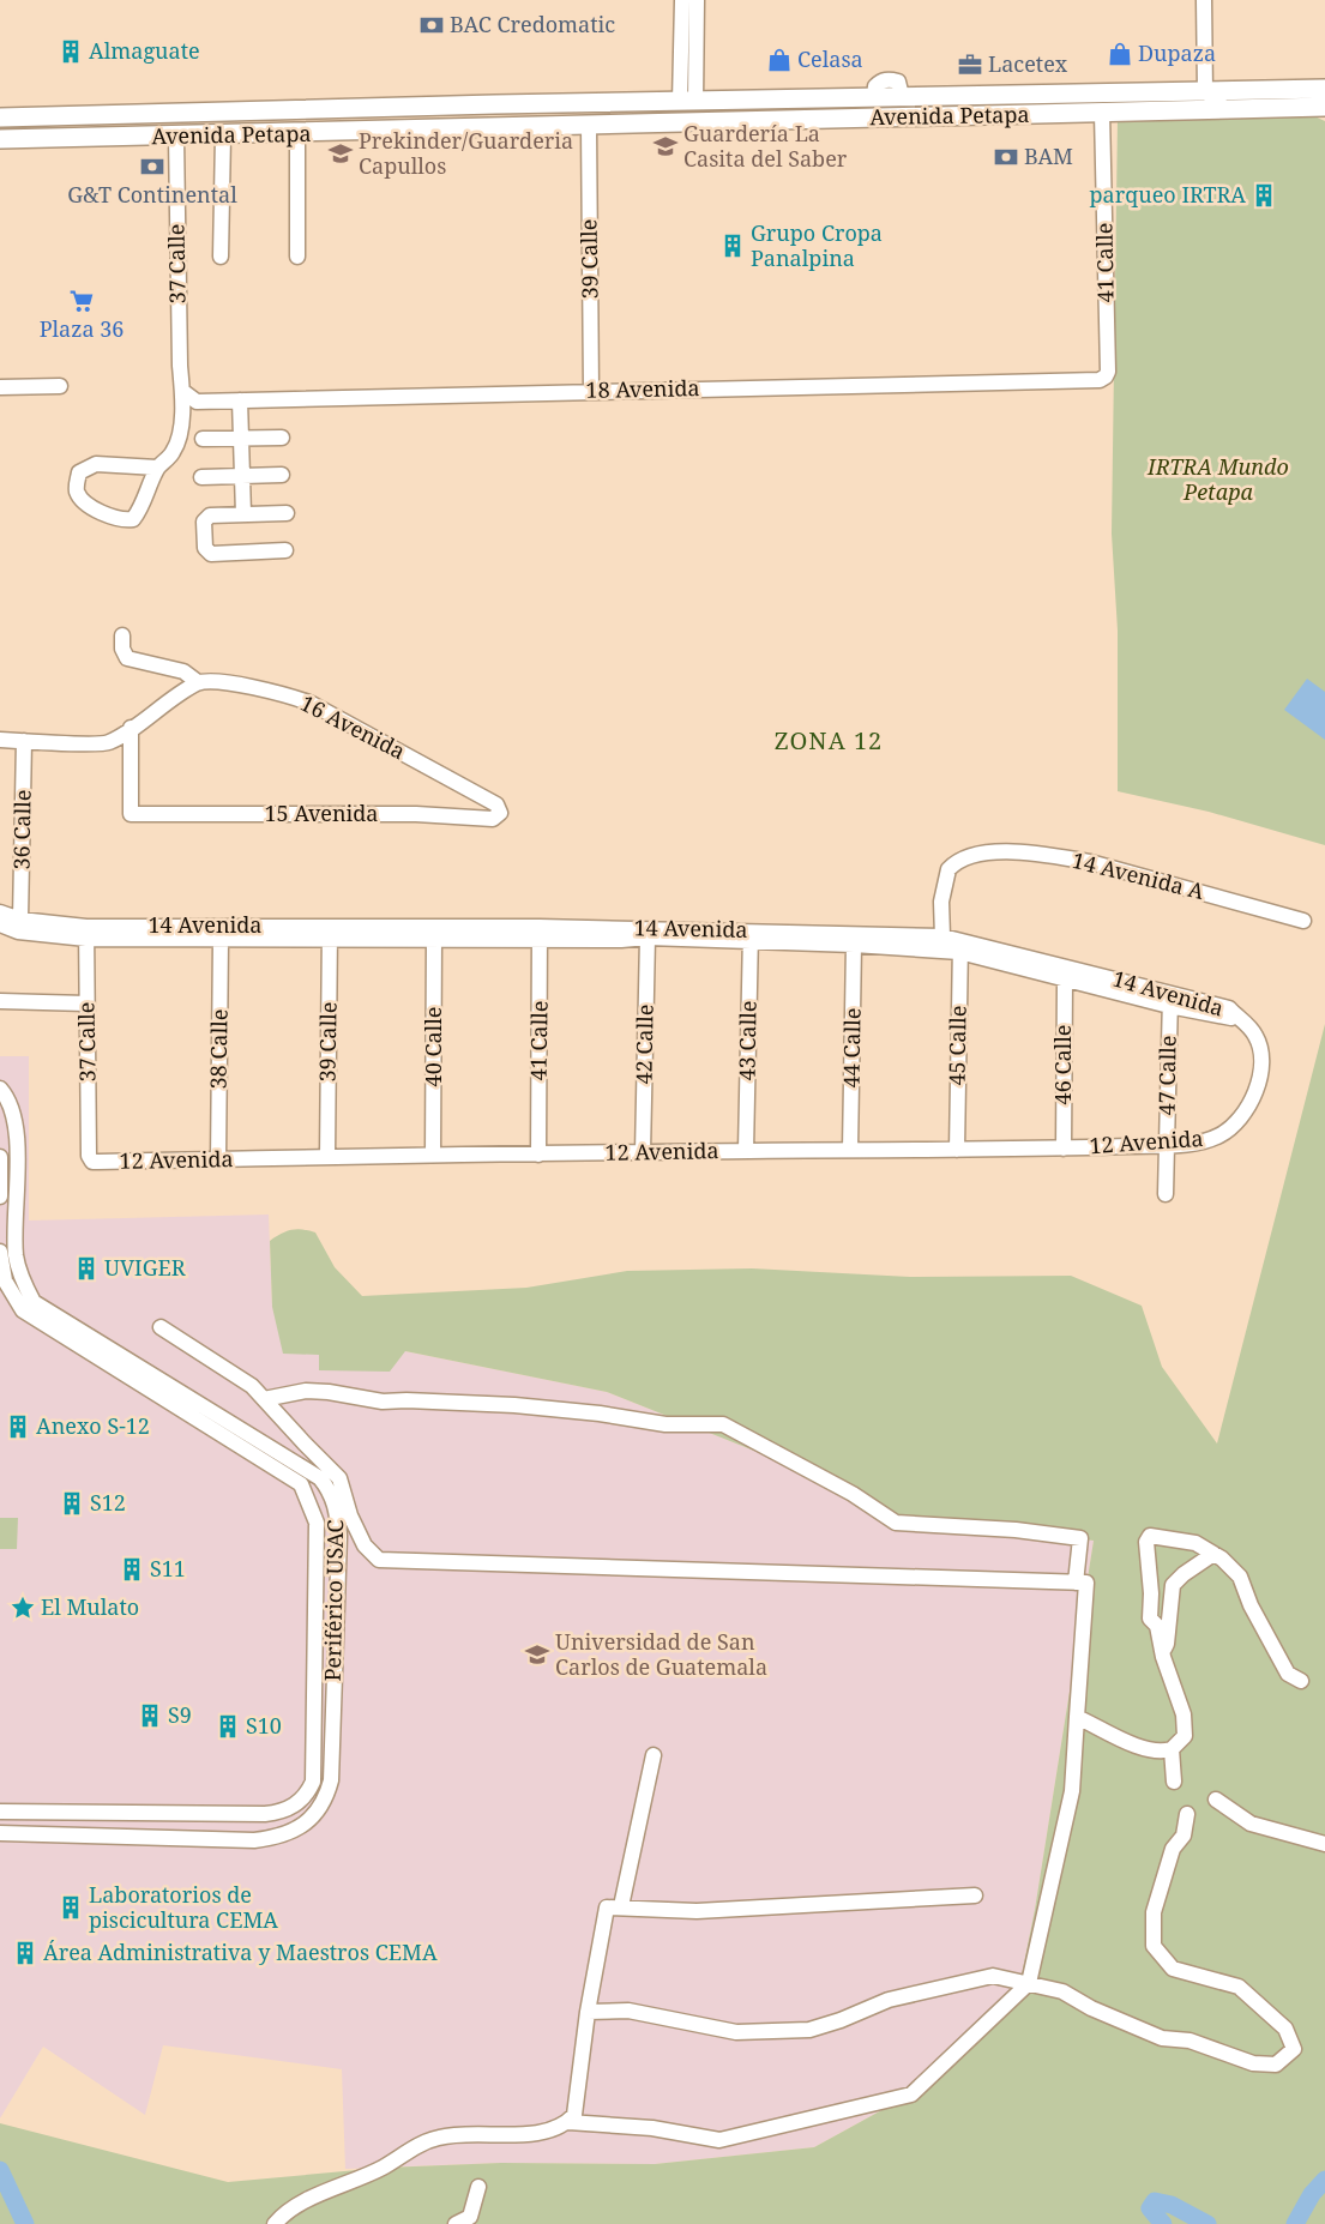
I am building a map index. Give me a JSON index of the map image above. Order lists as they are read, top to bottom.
{
  "streets": {
    "main road": ["Avenida Petapa"],
    "street": [
      "39 Calle",
      "41 Calle",
      "37 Calle",
      "18 Avenida",
      "16 Avenida",
      "15 Avenida",
      "36 Calle",
      "14 Avenida A",
      "14 Avenida",
      "43 Calle",
      "42 Calle",
      "45 Calle",
      "40 Calle",
      "44 Calle",
      "38 Calle",
      "46 Calle",
      "47 Calle",
      "12 Avenida",
      "Periférico USAC"
    ]
  },
  "crossings": [
    ["Avenida Petapa", "39 Calle"],
    ["Avenida Petapa", "41 Calle"],
    ["Avenida Petapa", "37 Calle"],
    ["39 Calle", "18 Avenida"],
    ["39 Calle", "14 Avenida"],
    ["39 Calle", "12 Avenida"],
    ["41 Calle", "18 Avenida"],
    ["41 Calle", "14 Avenida"],
    ["41 Calle", "12 Avenida"],
    ["37 Calle", "18 Avenida"],
    ["37 Calle", "14 Avenida"],
    ["37 Calle", "12 Avenida"],
    ["16 Avenida", "15 Avenida"],
    ["36 Calle", "14 Avenida"],
    ["14 Avenida A", "14 Avenida"],
    ["14 Avenida", "43 Calle"],
    ["14 Avenida", "42 Calle"],
    ["14 Avenida", "45 Calle"],
    ["14 Avenida", "40 Calle"],
    ["14 Avenida", "44 Calle"],
    ["14 Avenida", "38 Calle"],
    ["14 Avenida", "46 Calle"],
    ["14 Avenida", "47 Calle"],
    ["14 Avenida", "12 Avenida"],
    ["43 Calle", "12 Avenida"],
    ["42 Calle", "12 Avenida"],
    ["45 Calle", "12 Avenida"],
    ["40 Calle", "12 Avenida"],
    ["44 Calle", "12 Avenida"],
    ["38 Calle", "12 Avenida"],
    ["46 Calle", "12 Avenida"],
    ["47 Calle", "12 Avenida"]
  ],
  "districts": ["ZONA 12"],
  "parks": ["IRTRA Mundo Petapa"],
  "places": {
    "bank": ["BAC Credomatic", "BAM", "G&T Continental"],
    "building": [
      "Almaguate",
      "parqueo IRTRA",
      "Grupo Cropa Panalpina",
      "UVIGER",
      "Anexo S-12",
      "S12",
      "S11",
      "S9",
      "S10",
      "Laboratorios de piscicultura CEMA",
      "Área Administrativa y Maestros CEMA"
    ],
    "shop": ["Dupaza", "Celasa"],
    "office": ["Lacetex"],
    "school or university": ["Guardería La Casita del Saber", "Prekinder/Guarderia Capullos", "Universidad de San Carlos de Guatemala"],
    "supermarket": ["Plaza 36"],
    "place": ["El Mulato"]
  }
}
